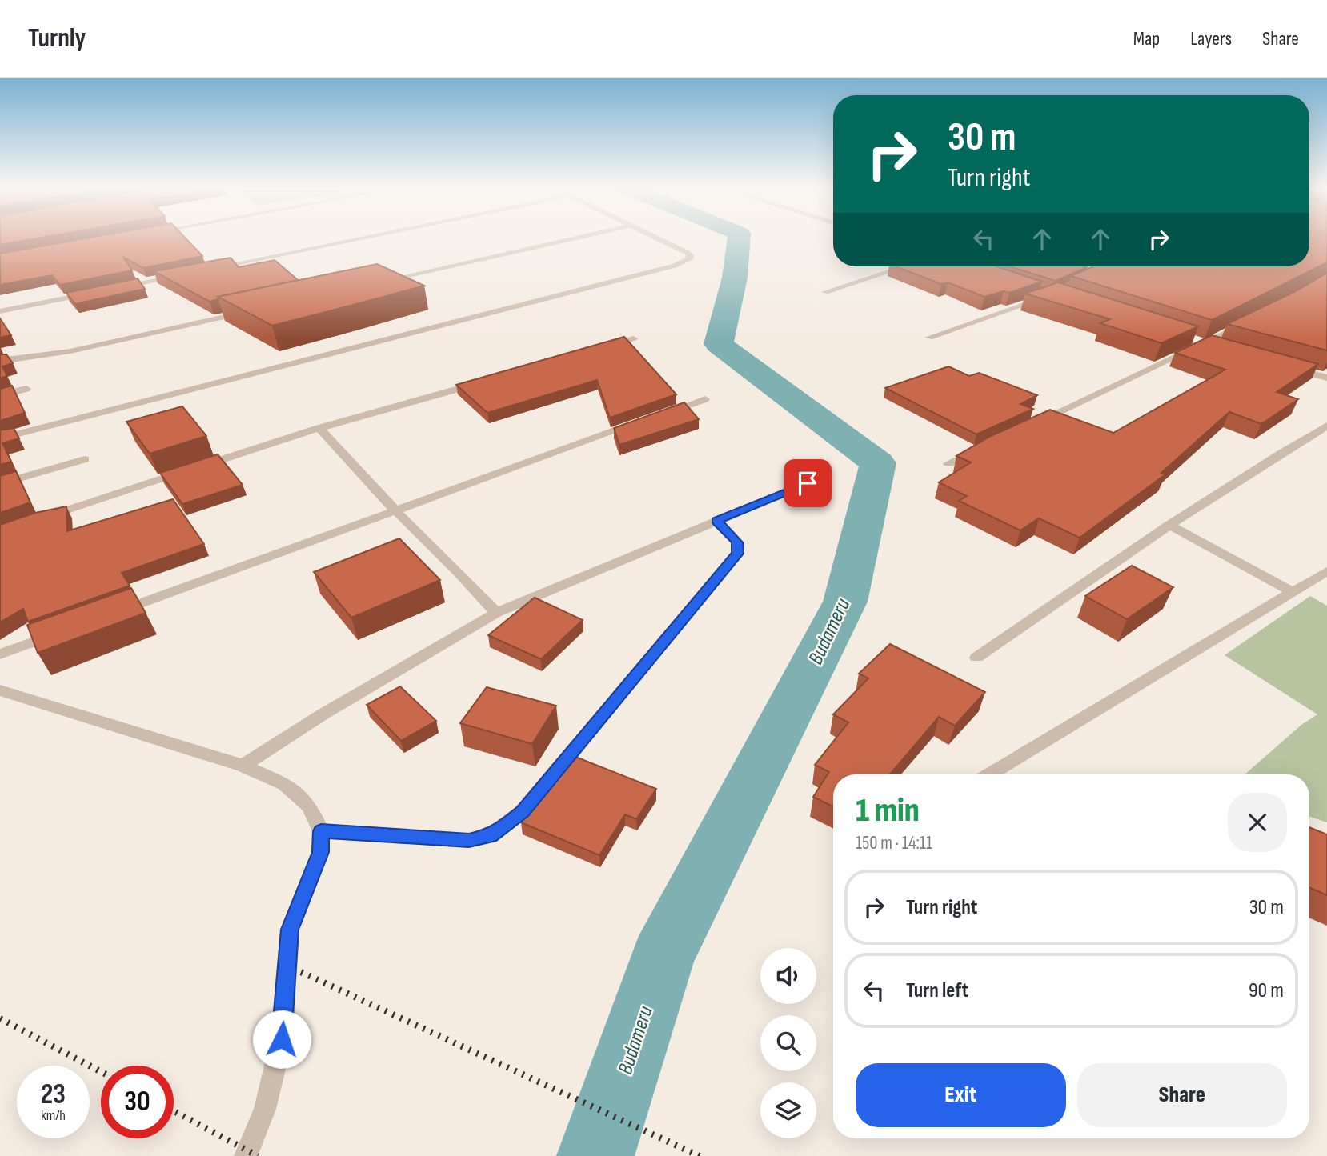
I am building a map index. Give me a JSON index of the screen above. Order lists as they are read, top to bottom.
{
  "water": ["Budameru"],
  "page": {
    "header": "Turnly",
    "nav": ["Map", "Layers", "Share"],
    "turn": ["30 m", "Turn right"],
    "heading": ["1 min", "150 m · 14:11"],
    "list": [
      {
        "name": "Turn right",
        "value": "30 m"
      },
      {
        "name": "Turn left",
        "value": "90 m"
      }
    ],
    "buttons": ["Exit", "Share"],
    "speed": "23 km/h",
    "limit": "30"
  }
}
